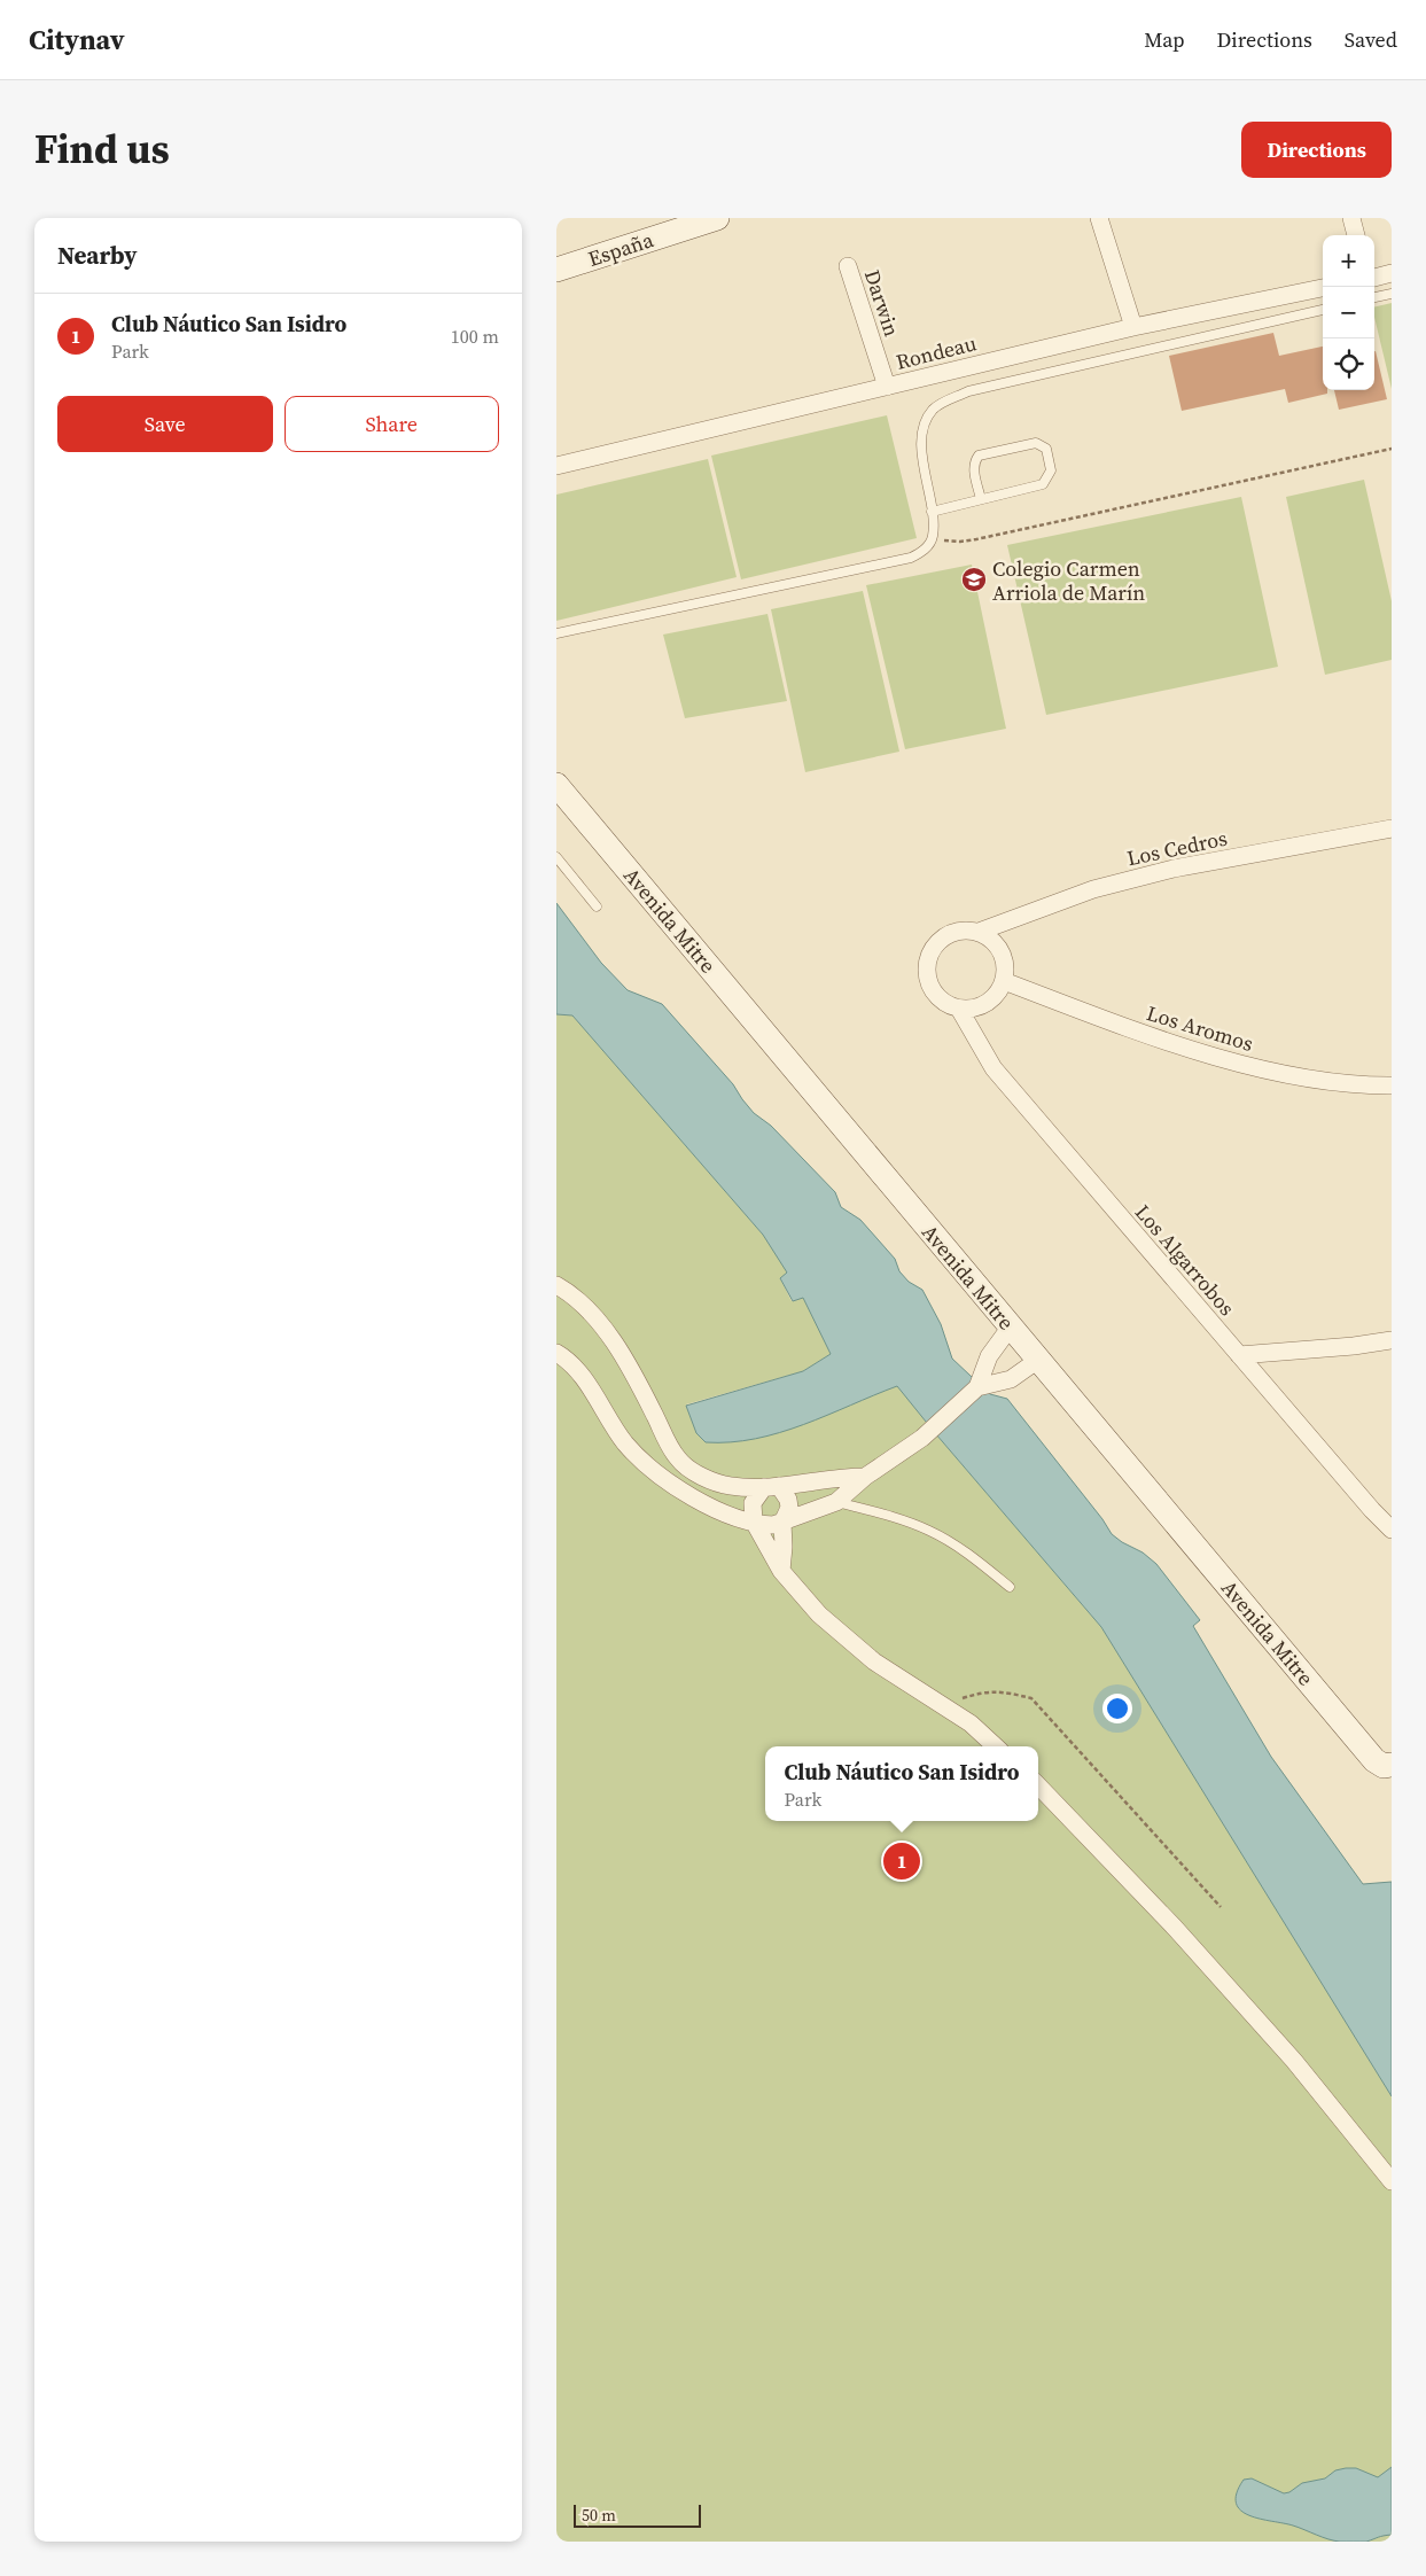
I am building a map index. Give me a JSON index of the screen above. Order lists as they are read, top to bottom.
{
  "streets": {
    "street": [
      "España",
      "Darwin",
      "Rondeau",
      "Los Cedros",
      "Avenida Mitre",
      "Los Aromos",
      "Los Algarrobos"
    ]
  },
  "crossings": [
    ["Darwin", "Rondeau"],
    ["Los Cedros", "Los Aromos"],
    ["Los Cedros", "Los Algarrobos"],
    ["Los Aromos", "Los Algarrobos"]
  ],
  "places": {
    "school or university": ["Colegio Carmen Arriola de Marín"]
  },
  "scale_bar": "50 m",
  "page": {
    "header": "Citynav",
    "nav": ["Map", "Directions", "Saved"],
    "title": "Find us",
    "buttons": [
      "Directions",
      ["Save", "Share"]
    ],
    "heading": "Nearby",
    "map_buttons": ["+", "−"],
    "list": [
      {
        "mark": "1",
        "name": "Club Náutico San Isidro",
        "note": "Park",
        "value": "100 m"
      }
    ],
    "popup": ["Club Náutico San Isidro", "Park"],
    "pins": "1",
    "scale": "50 m"
  }
}
